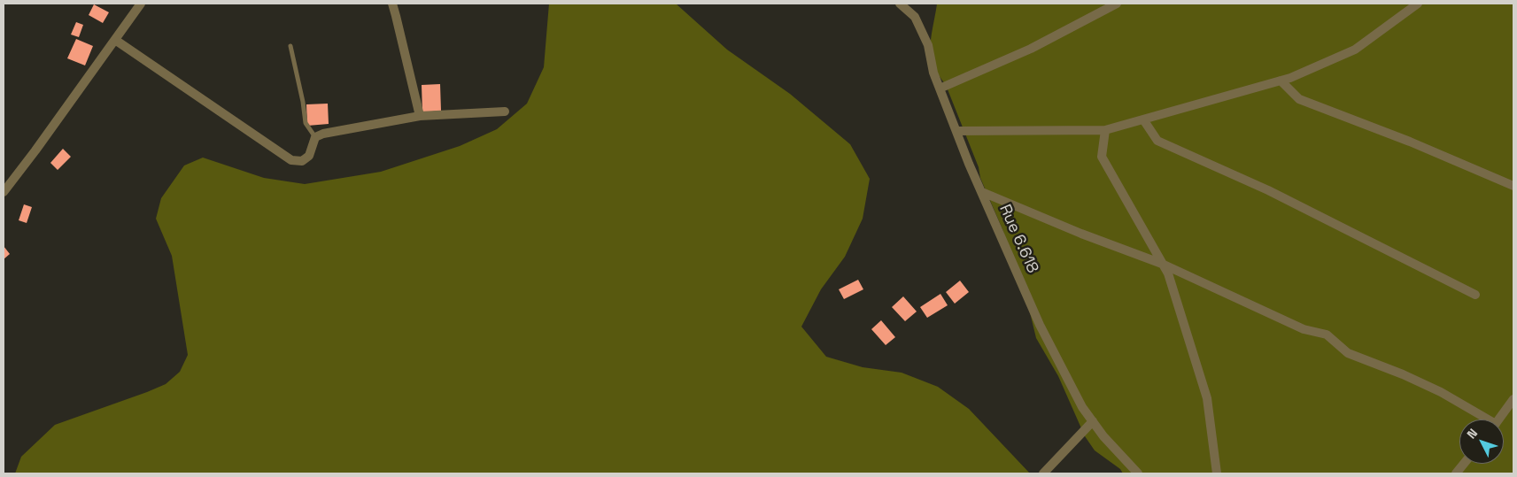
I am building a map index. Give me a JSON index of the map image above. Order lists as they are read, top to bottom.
{
  "streets": {
    "street": ["Rue 6.618"]
  },
  "north": "top left"
}
